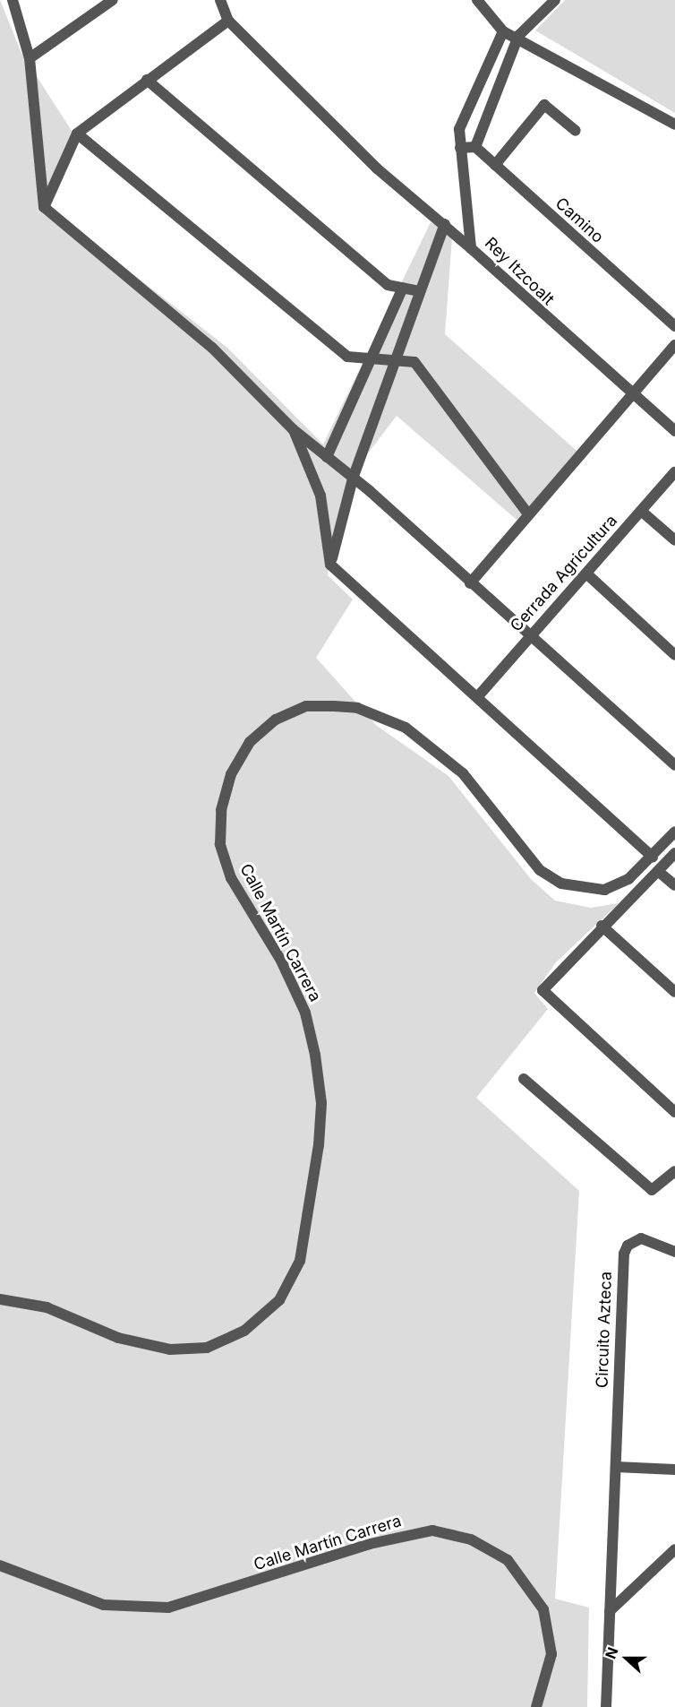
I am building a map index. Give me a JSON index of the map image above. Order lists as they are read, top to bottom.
{
  "streets": {
    "street": [
      "Camino",
      "Rey Itzcoalt",
      "Cerrada Agricultura",
      "Calle Martín Carrera",
      "Circuito Azteca"
    ]
  },
  "north": "left"
}
